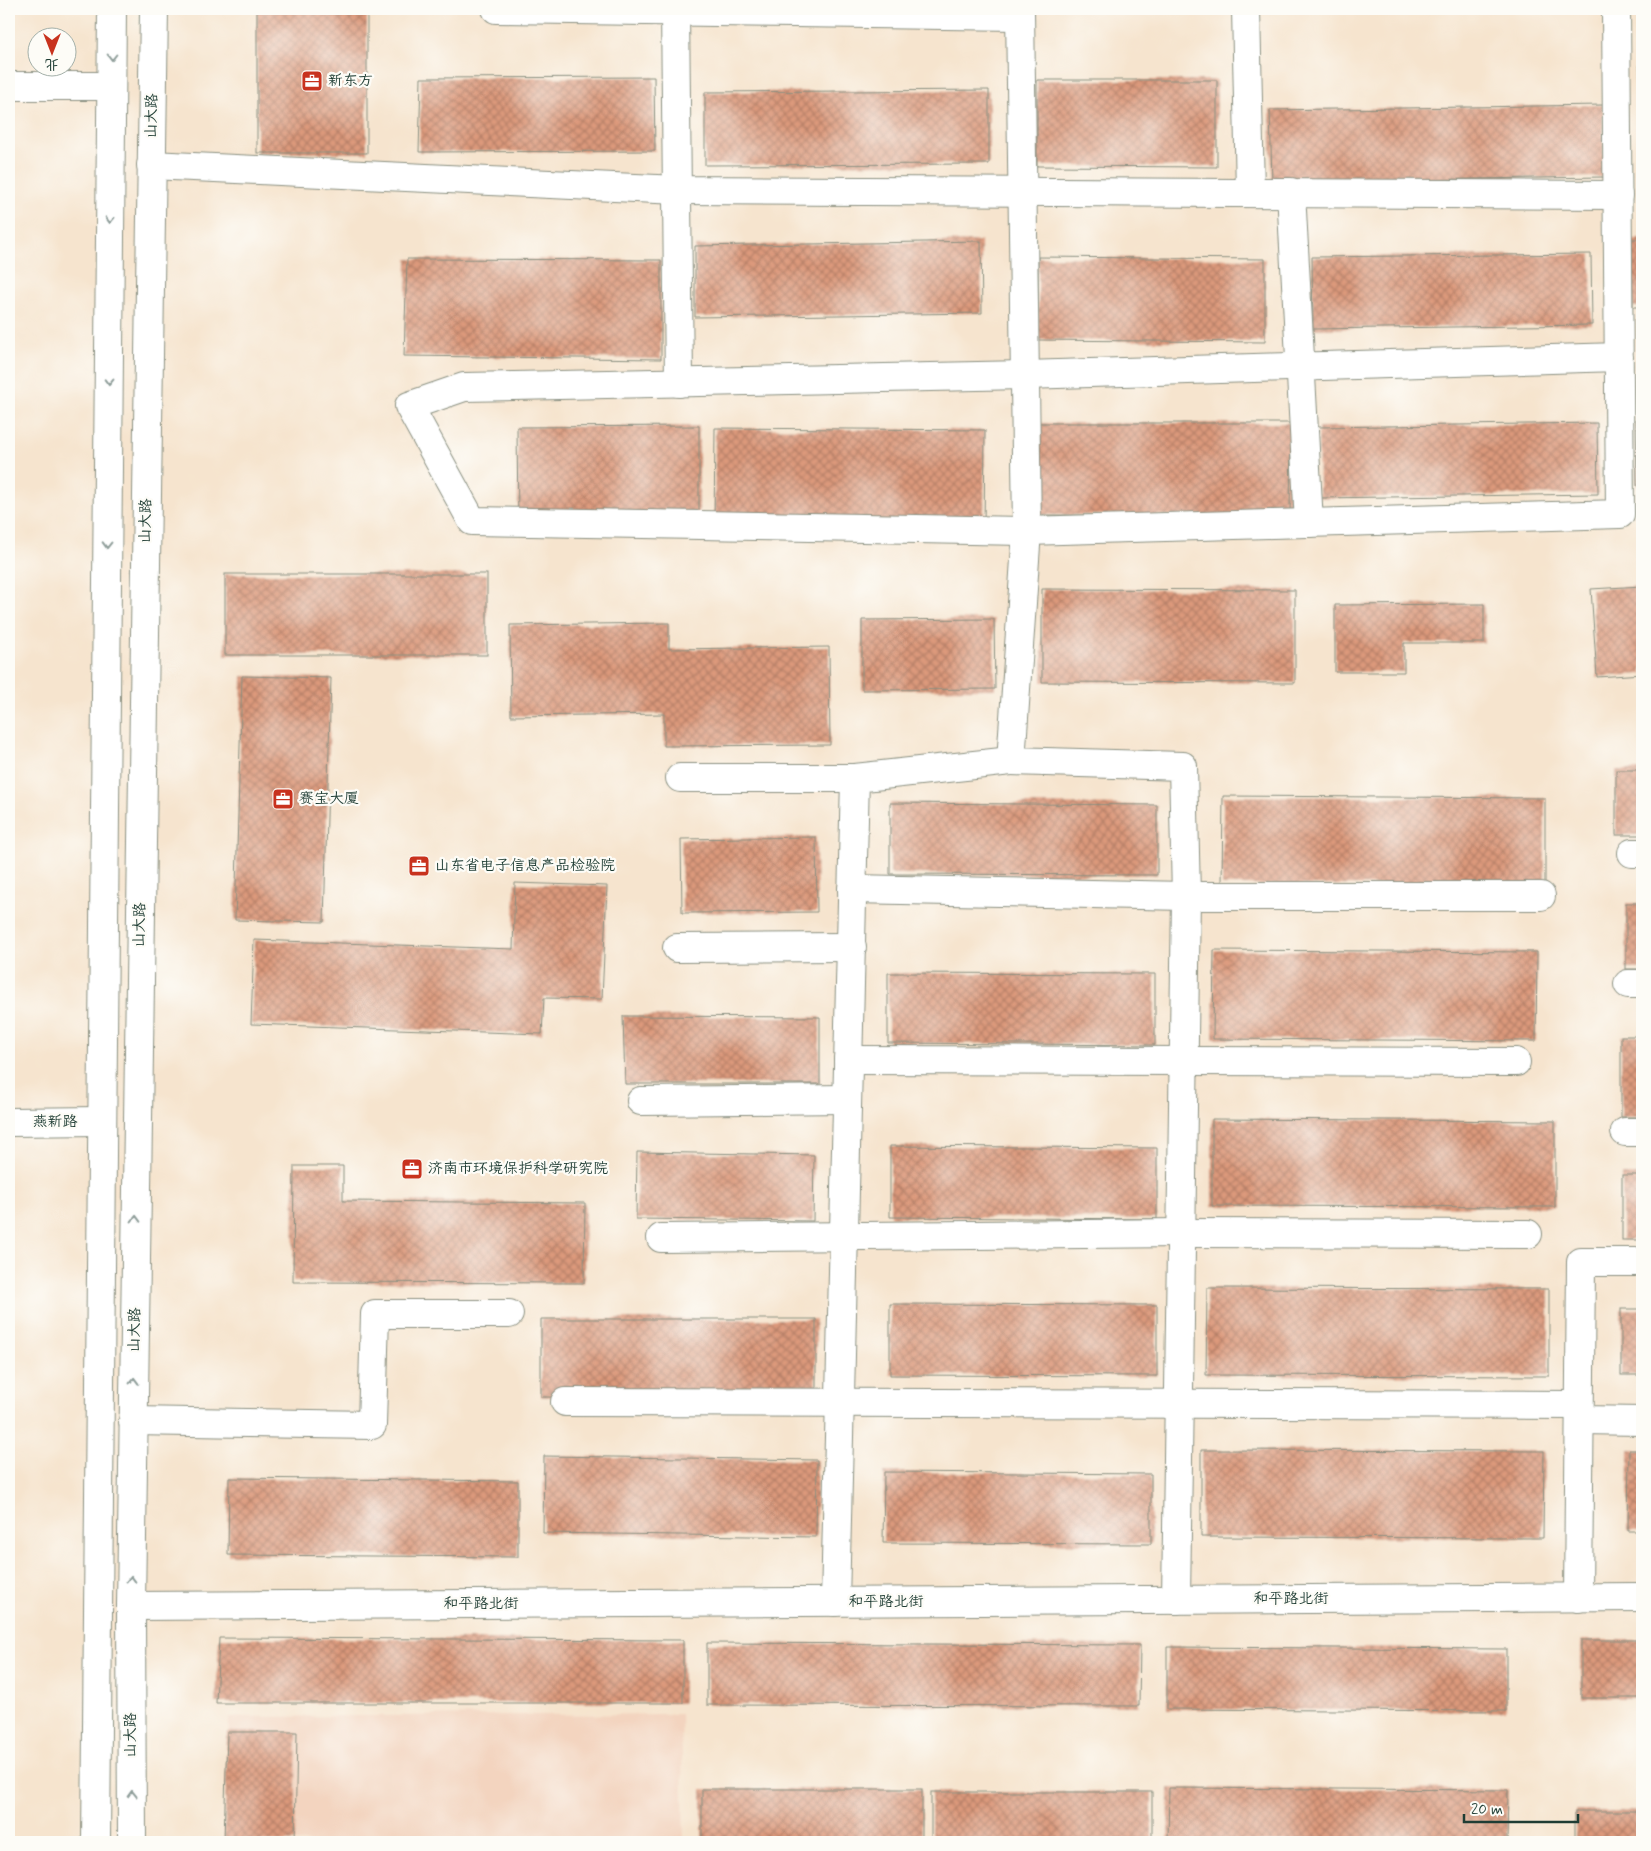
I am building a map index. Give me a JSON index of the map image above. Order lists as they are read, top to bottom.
{
  "streets": {
    "street": ["山大路", "燕新路", "和平路北街"]
  },
  "crossings": [
    ["山大路", "和平路北街"]
  ],
  "places": {
    "office": [
      "新东方",
      "赛宝大厦",
      "山东省电子信息产品检验院",
      "济南市环境保护科学研究院"
    ]
  },
  "scale_bar": "20 m",
  "north": "bottom"
}
